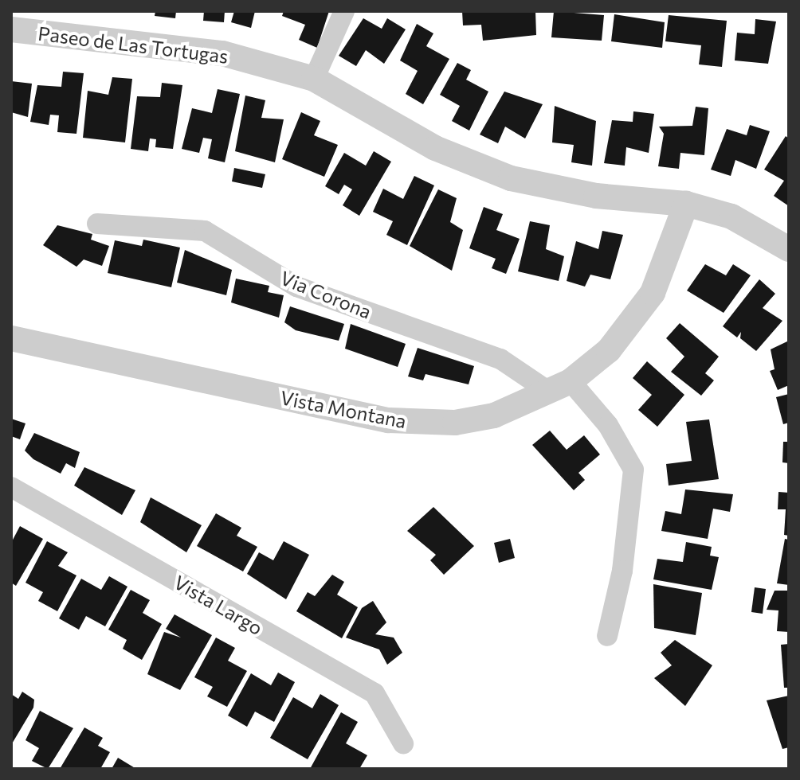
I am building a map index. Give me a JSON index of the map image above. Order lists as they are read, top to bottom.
{
  "streets": {
    "street": [
      "Paseo de Las Tortugas",
      "Via Corona",
      "Vista Montana",
      "Vista Largo"
    ]
  },
  "crossings": [
    ["Paseo de Las Tortugas", "Vista Montana"],
    ["Via Corona", "Vista Montana"]
  ]
}
